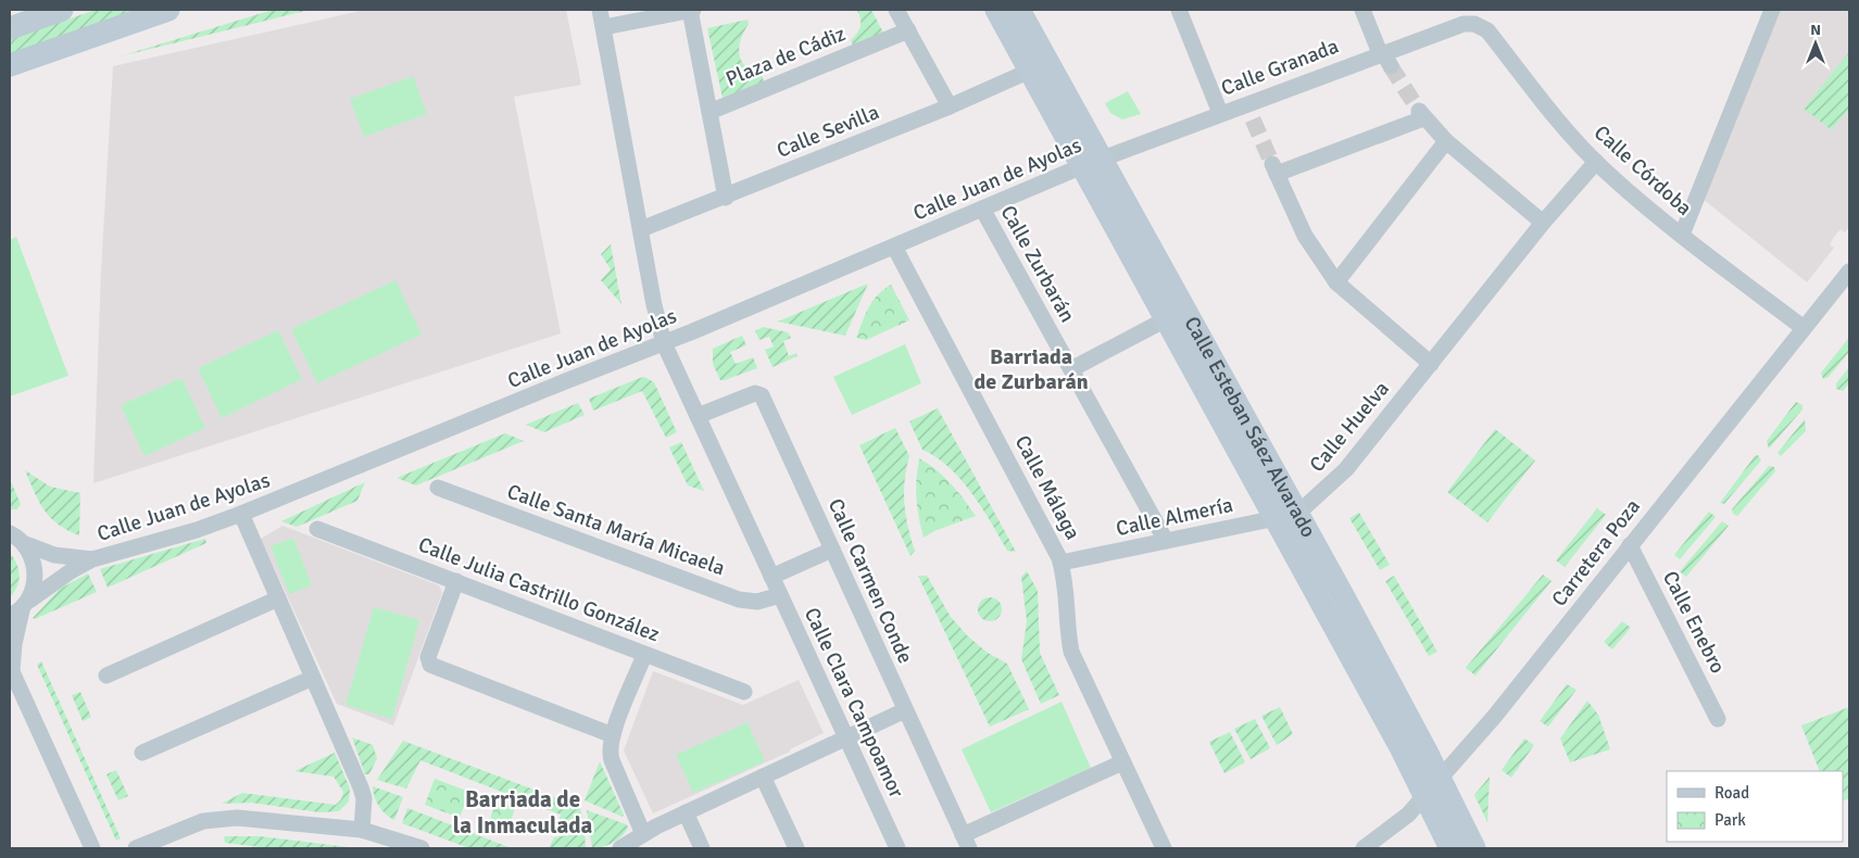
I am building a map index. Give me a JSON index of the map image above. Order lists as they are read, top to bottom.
{
  "streets": {
    "main road": ["Calle Esteban Sáez Alvarado"],
    "street": [
      "Plaza de Cádiz",
      "Calle Granada",
      "Calle Sevilla",
      "Calle Córdoba",
      "Calle Juan de Ayolas",
      "Calle Zurbarán",
      "Calle Huelva",
      "Calle Málaga",
      "Calle Almería",
      "Calle Santa María Micaela",
      "Carretera Poza",
      "Calle Carmen Conde",
      "Calle Julia Castrillo González",
      "Calle Enebro",
      "Calle Clara Campoamor"
    ]
  },
  "crossings": [
    ["Plaza de Cádiz", "Calle Sevilla"],
    ["Plaza de Cádiz", "Calle Clara Campoamor"],
    ["Calle Granada", "Calle Córdoba"],
    ["Calle Granada", "Calle Juan de Ayolas"],
    ["Calle Granada", "Calle Esteban Sáez Alvarado"],
    ["Calle Sevilla", "Calle Esteban Sáez Alvarado"],
    ["Calle Sevilla", "Calle Clara Campoamor"],
    ["Calle Córdoba", "Calle Huelva"],
    ["Calle Córdoba", "Carretera Poza"],
    ["Calle Juan de Ayolas", "Calle Zurbarán"],
    ["Calle Juan de Ayolas", "Calle Esteban Sáez Alvarado"],
    ["Calle Juan de Ayolas", "Calle Málaga"],
    ["Calle Juan de Ayolas", "Calle Clara Campoamor"],
    ["Calle Zurbarán", "Calle Almería"],
    ["Calle Huelva", "Calle Esteban Sáez Alvarado"],
    ["Calle Huelva", "Calle Almería"],
    ["Calle Esteban Sáez Alvarado", "Calle Almería"],
    ["Calle Esteban Sáez Alvarado", "Carretera Poza"],
    ["Calle Málaga", "Calle Almería"],
    ["Calle Santa María Micaela", "Calle Clara Campoamor"],
    ["Carretera Poza", "Calle Enebro"],
    ["Calle Carmen Conde", "Calle Clara Campoamor"]
  ],
  "districts": ["Barriada de Zurbarán", "Barriada de la Inmaculada"],
  "legend": ["Road", "Park"],
  "north": "top"
}
